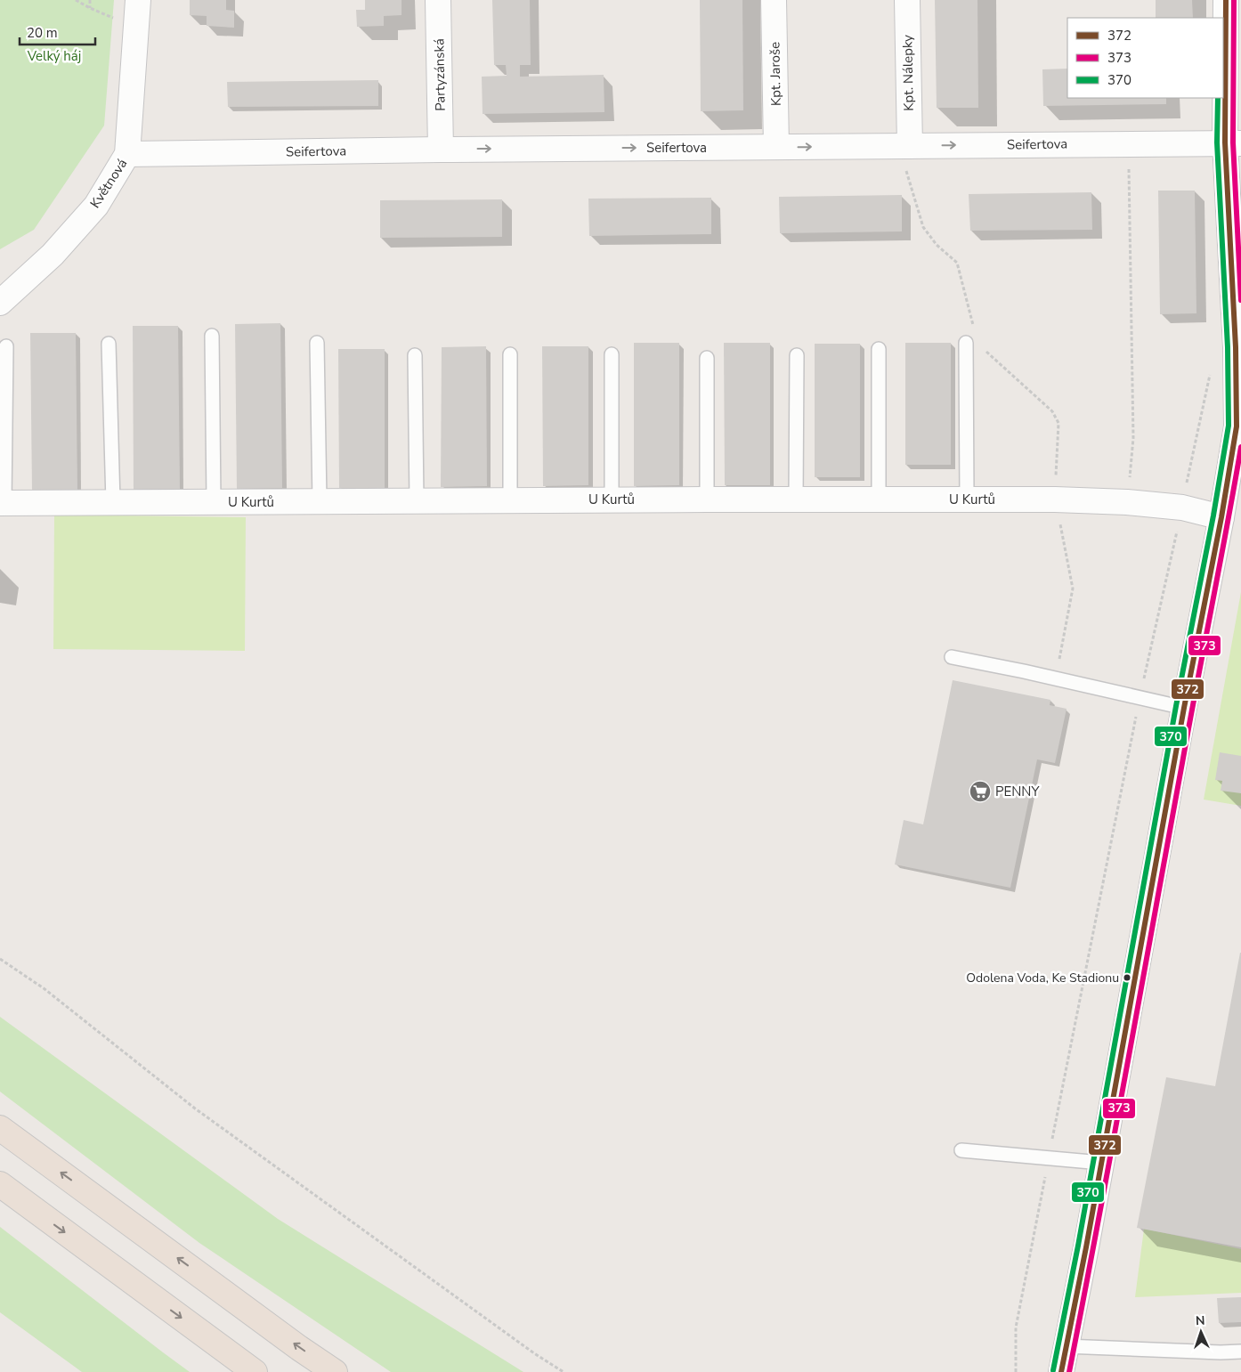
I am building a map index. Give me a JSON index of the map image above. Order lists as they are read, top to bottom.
{
  "streets": {
    "street": [
      "Kpt. Nálepky",
      "Kpt. Jaroše",
      "Partyzánská",
      "Seifertova",
      "Květnová",
      "U Kurtů"
    ]
  },
  "crossings": [
    ["Kpt. Nálepky", "Seifertova"],
    ["Kpt. Jaroše", "Seifertova"],
    ["Partyzánská", "Seifertova"],
    ["Seifertova", "Květnová"]
  ],
  "one_way": ["Seifertova"],
  "parks": ["Velký háj"],
  "places": {
    "supermarket": ["PENNY"],
    "other": ["Odolena Voda, Ke Stadionu"]
  },
  "lines": ["transit line 372", "transit line 373", "transit line 370"],
  "legend": ["372", "373", "370"],
  "scale_bar": "20 m",
  "north": "top"
}
